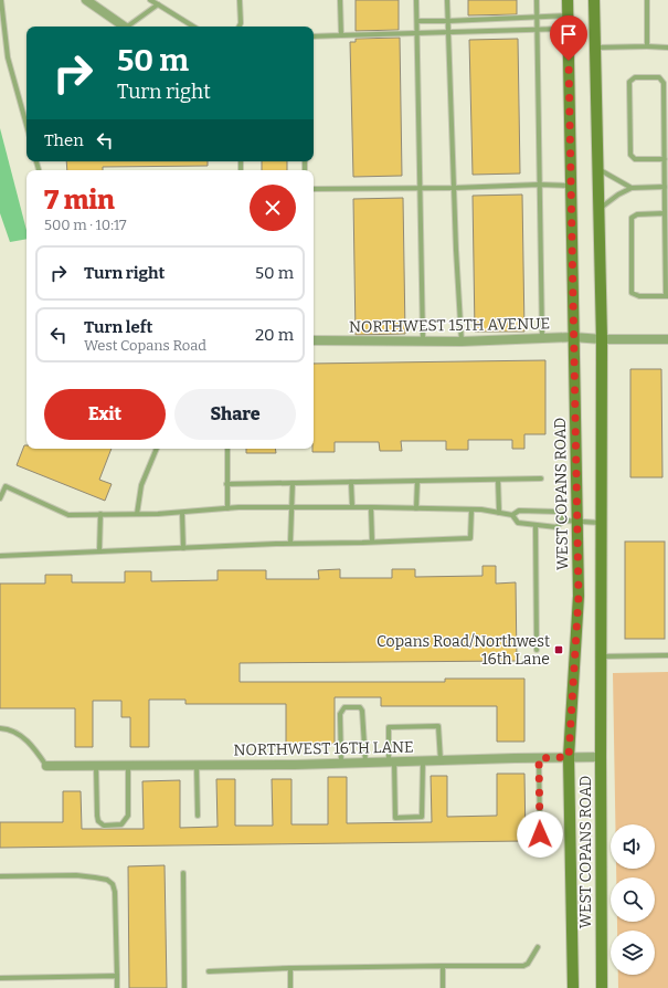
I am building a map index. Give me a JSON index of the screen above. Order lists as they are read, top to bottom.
{
  "streets": {
    "main road": ["WEST COPANS ROAD"],
    "street": ["NORTHWEST 15TH AVENUE", "NORTHWEST 16TH LANE"]
  },
  "crossings": [
    ["NORTHWEST 15TH AVENUE", "WEST COPANS ROAD"],
    ["WEST COPANS ROAD", "NORTHWEST 16TH LANE"]
  ],
  "places": {
    "transit": ["Copans Road/Northwest 16th Lane"]
  },
  "page": {
    "turn": ["50 m", "Turn right"],
    "then": "Then",
    "heading": ["7 min", "500 m · 10:17"],
    "list": [
      {
        "name": "Turn right",
        "value": "50 m"
      },
      {
        "name": "Turn left",
        "note": "West Copans Road",
        "value": "20 m"
      }
    ],
    "buttons": ["Exit", "Share"]
  }
}
